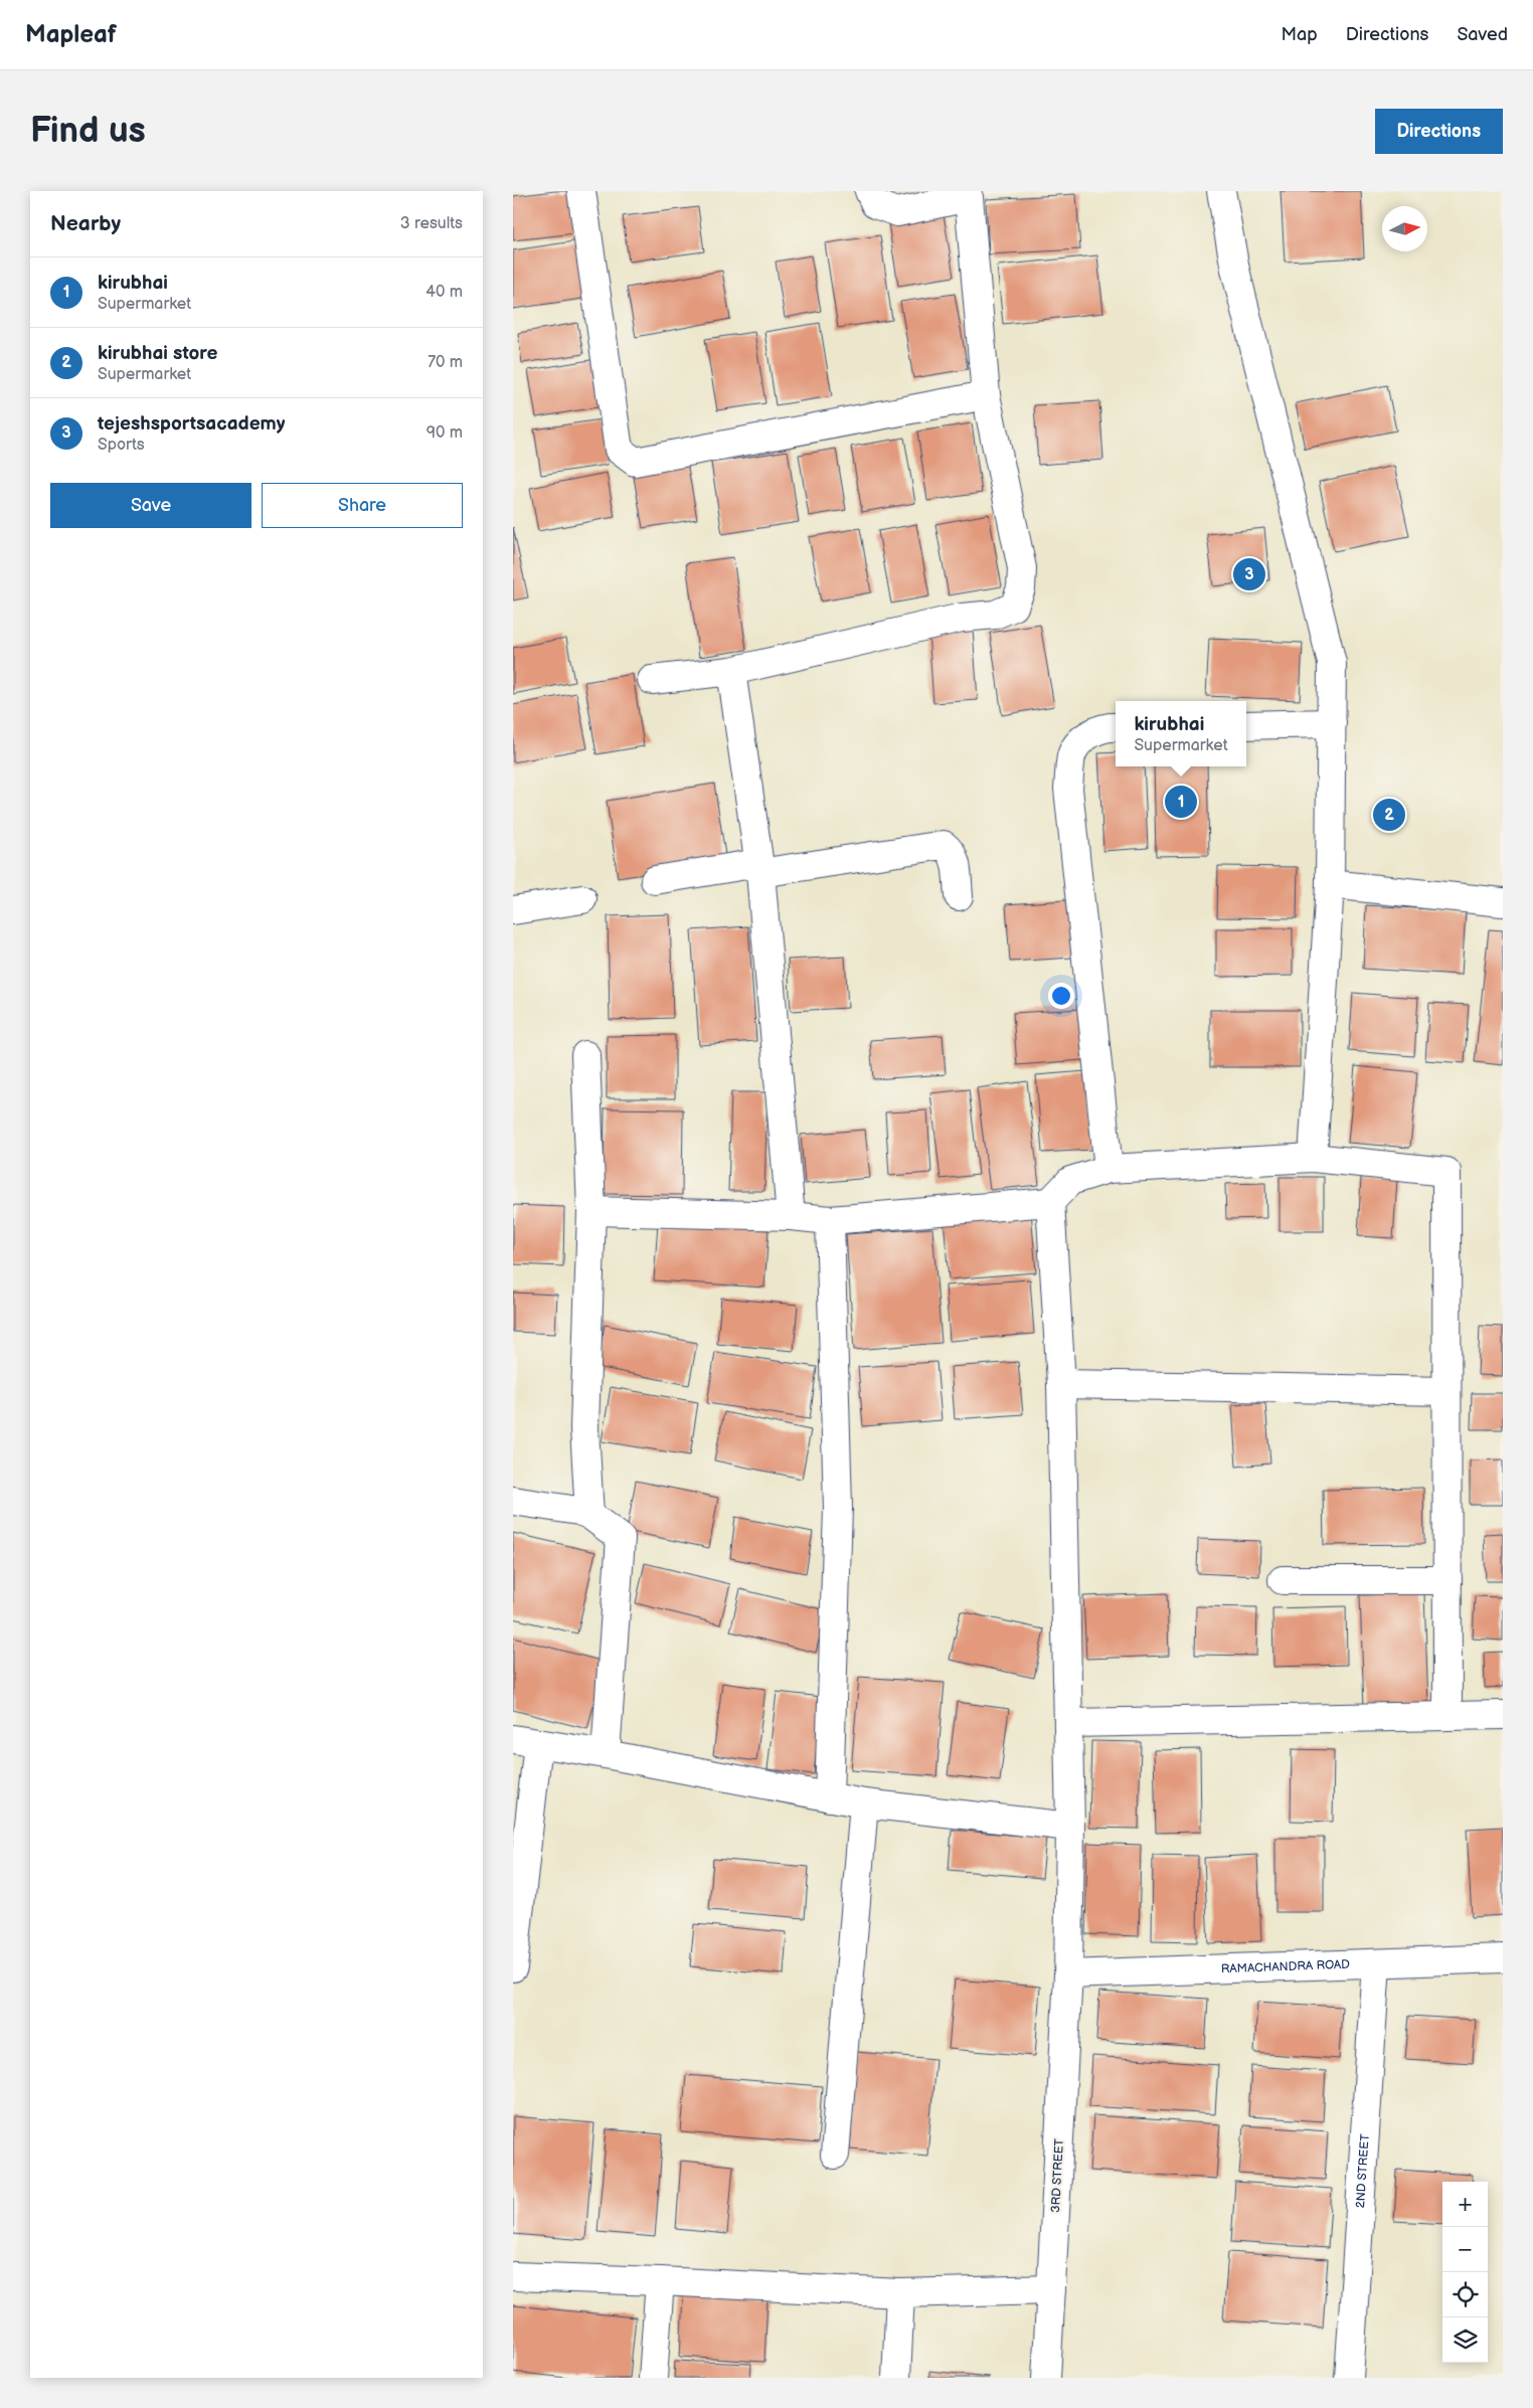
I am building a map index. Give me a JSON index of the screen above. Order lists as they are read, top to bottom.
{
  "streets": {
    "street": ["RAMACHANDRA ROAD", "2ND STREET", "3RD STREET"]
  },
  "crossings": [
    ["RAMACHANDRA ROAD", "2ND STREET"],
    ["RAMACHANDRA ROAD", "3RD STREET"]
  ],
  "north": "right",
  "page": {
    "header": "Mapleaf",
    "nav": ["Map", "Directions", "Saved"],
    "buttons": [
      "Directions",
      ["Save", "Share"]
    ],
    "title": "Find us",
    "heading": ["Nearby", "3 results"],
    "list": [
      {
        "mark": "1",
        "name": "kirubhai",
        "note": "Supermarket",
        "value": "40 m"
      },
      {
        "mark": "2",
        "name": "kirubhai store",
        "note": "Supermarket",
        "value": "70 m"
      },
      {
        "mark": "3",
        "name": "tejeshsportsacademy",
        "note": "Sports",
        "value": "90 m"
      }
    ],
    "pins": ["3", "1", "2"],
    "popup": ["kirubhai", "Supermarket"],
    "map_buttons": ["+", "−"]
  }
}
